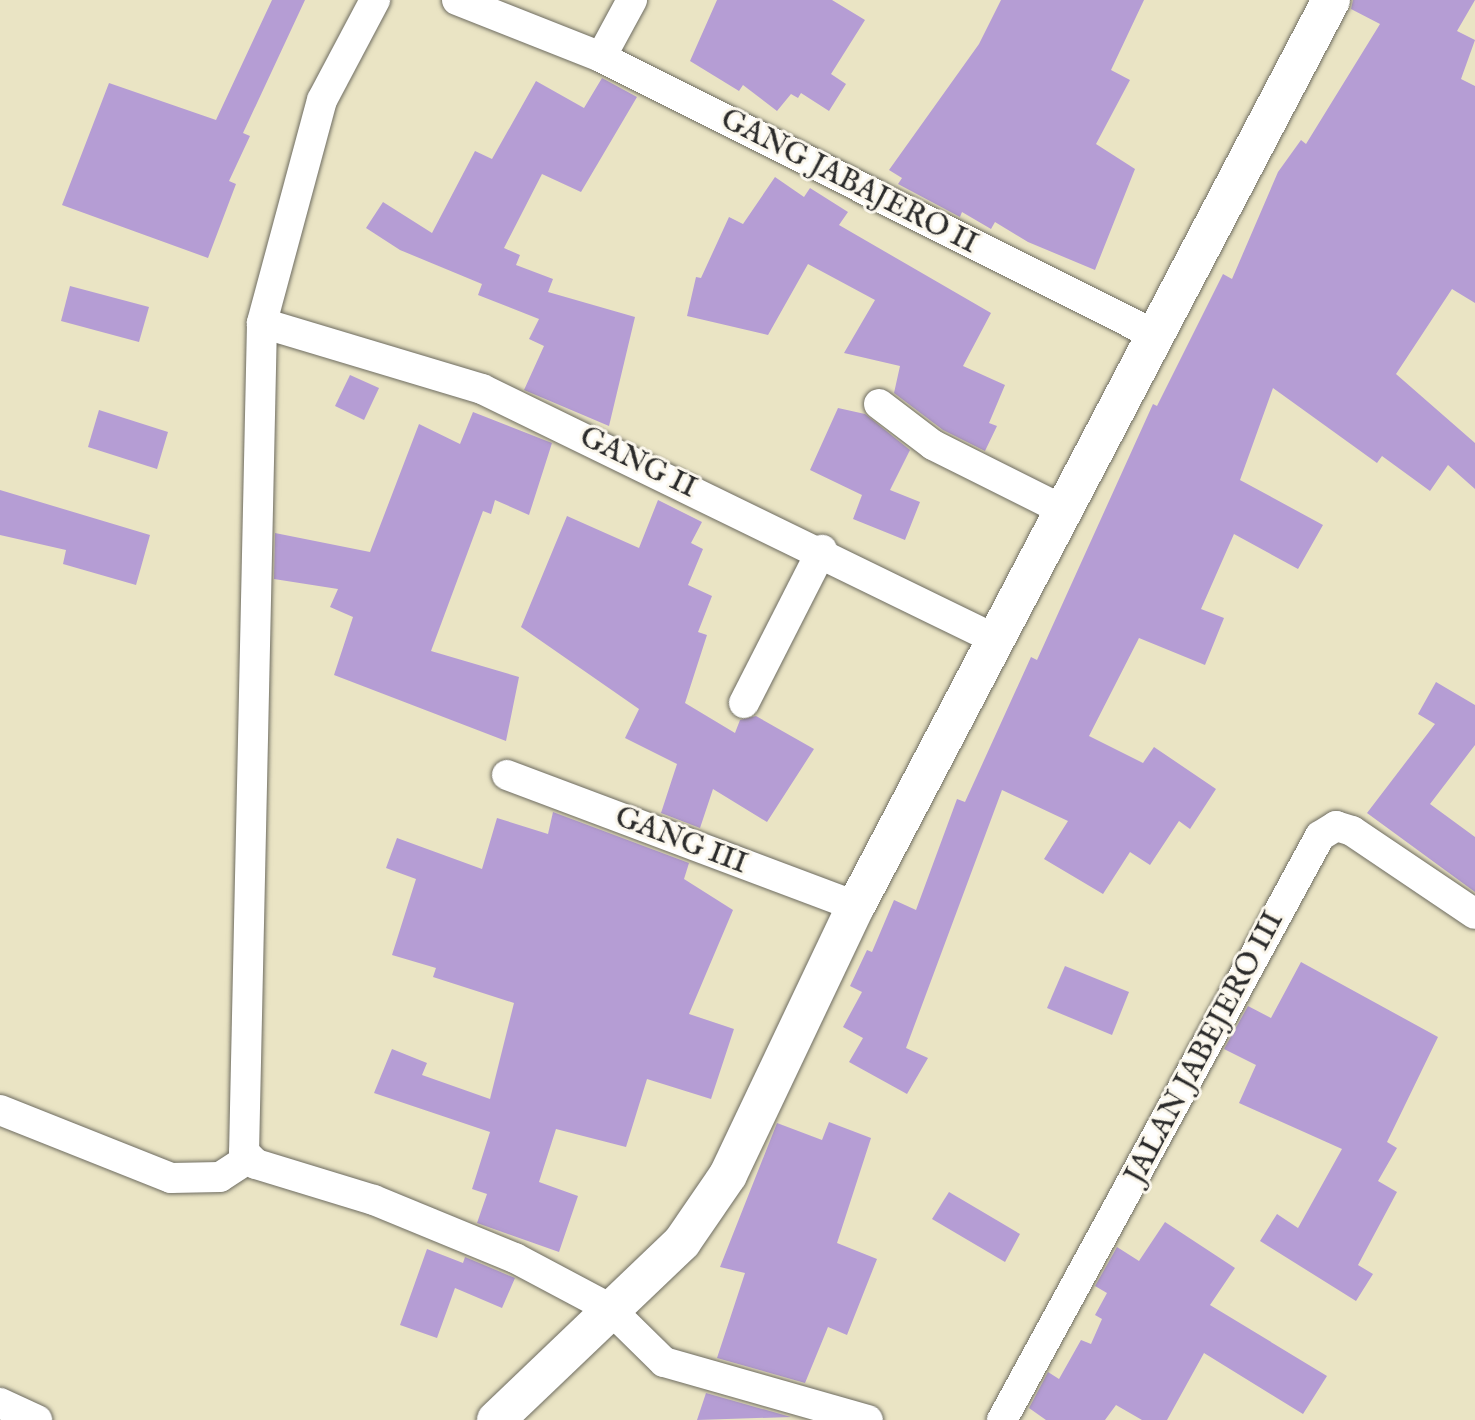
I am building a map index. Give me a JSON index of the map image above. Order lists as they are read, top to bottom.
{
  "streets": {
    "street": [
      "GANG JABAJERO II",
      "GANG II",
      "GANG III",
      "JALAN JABEJERO III"
    ]
  }
}
